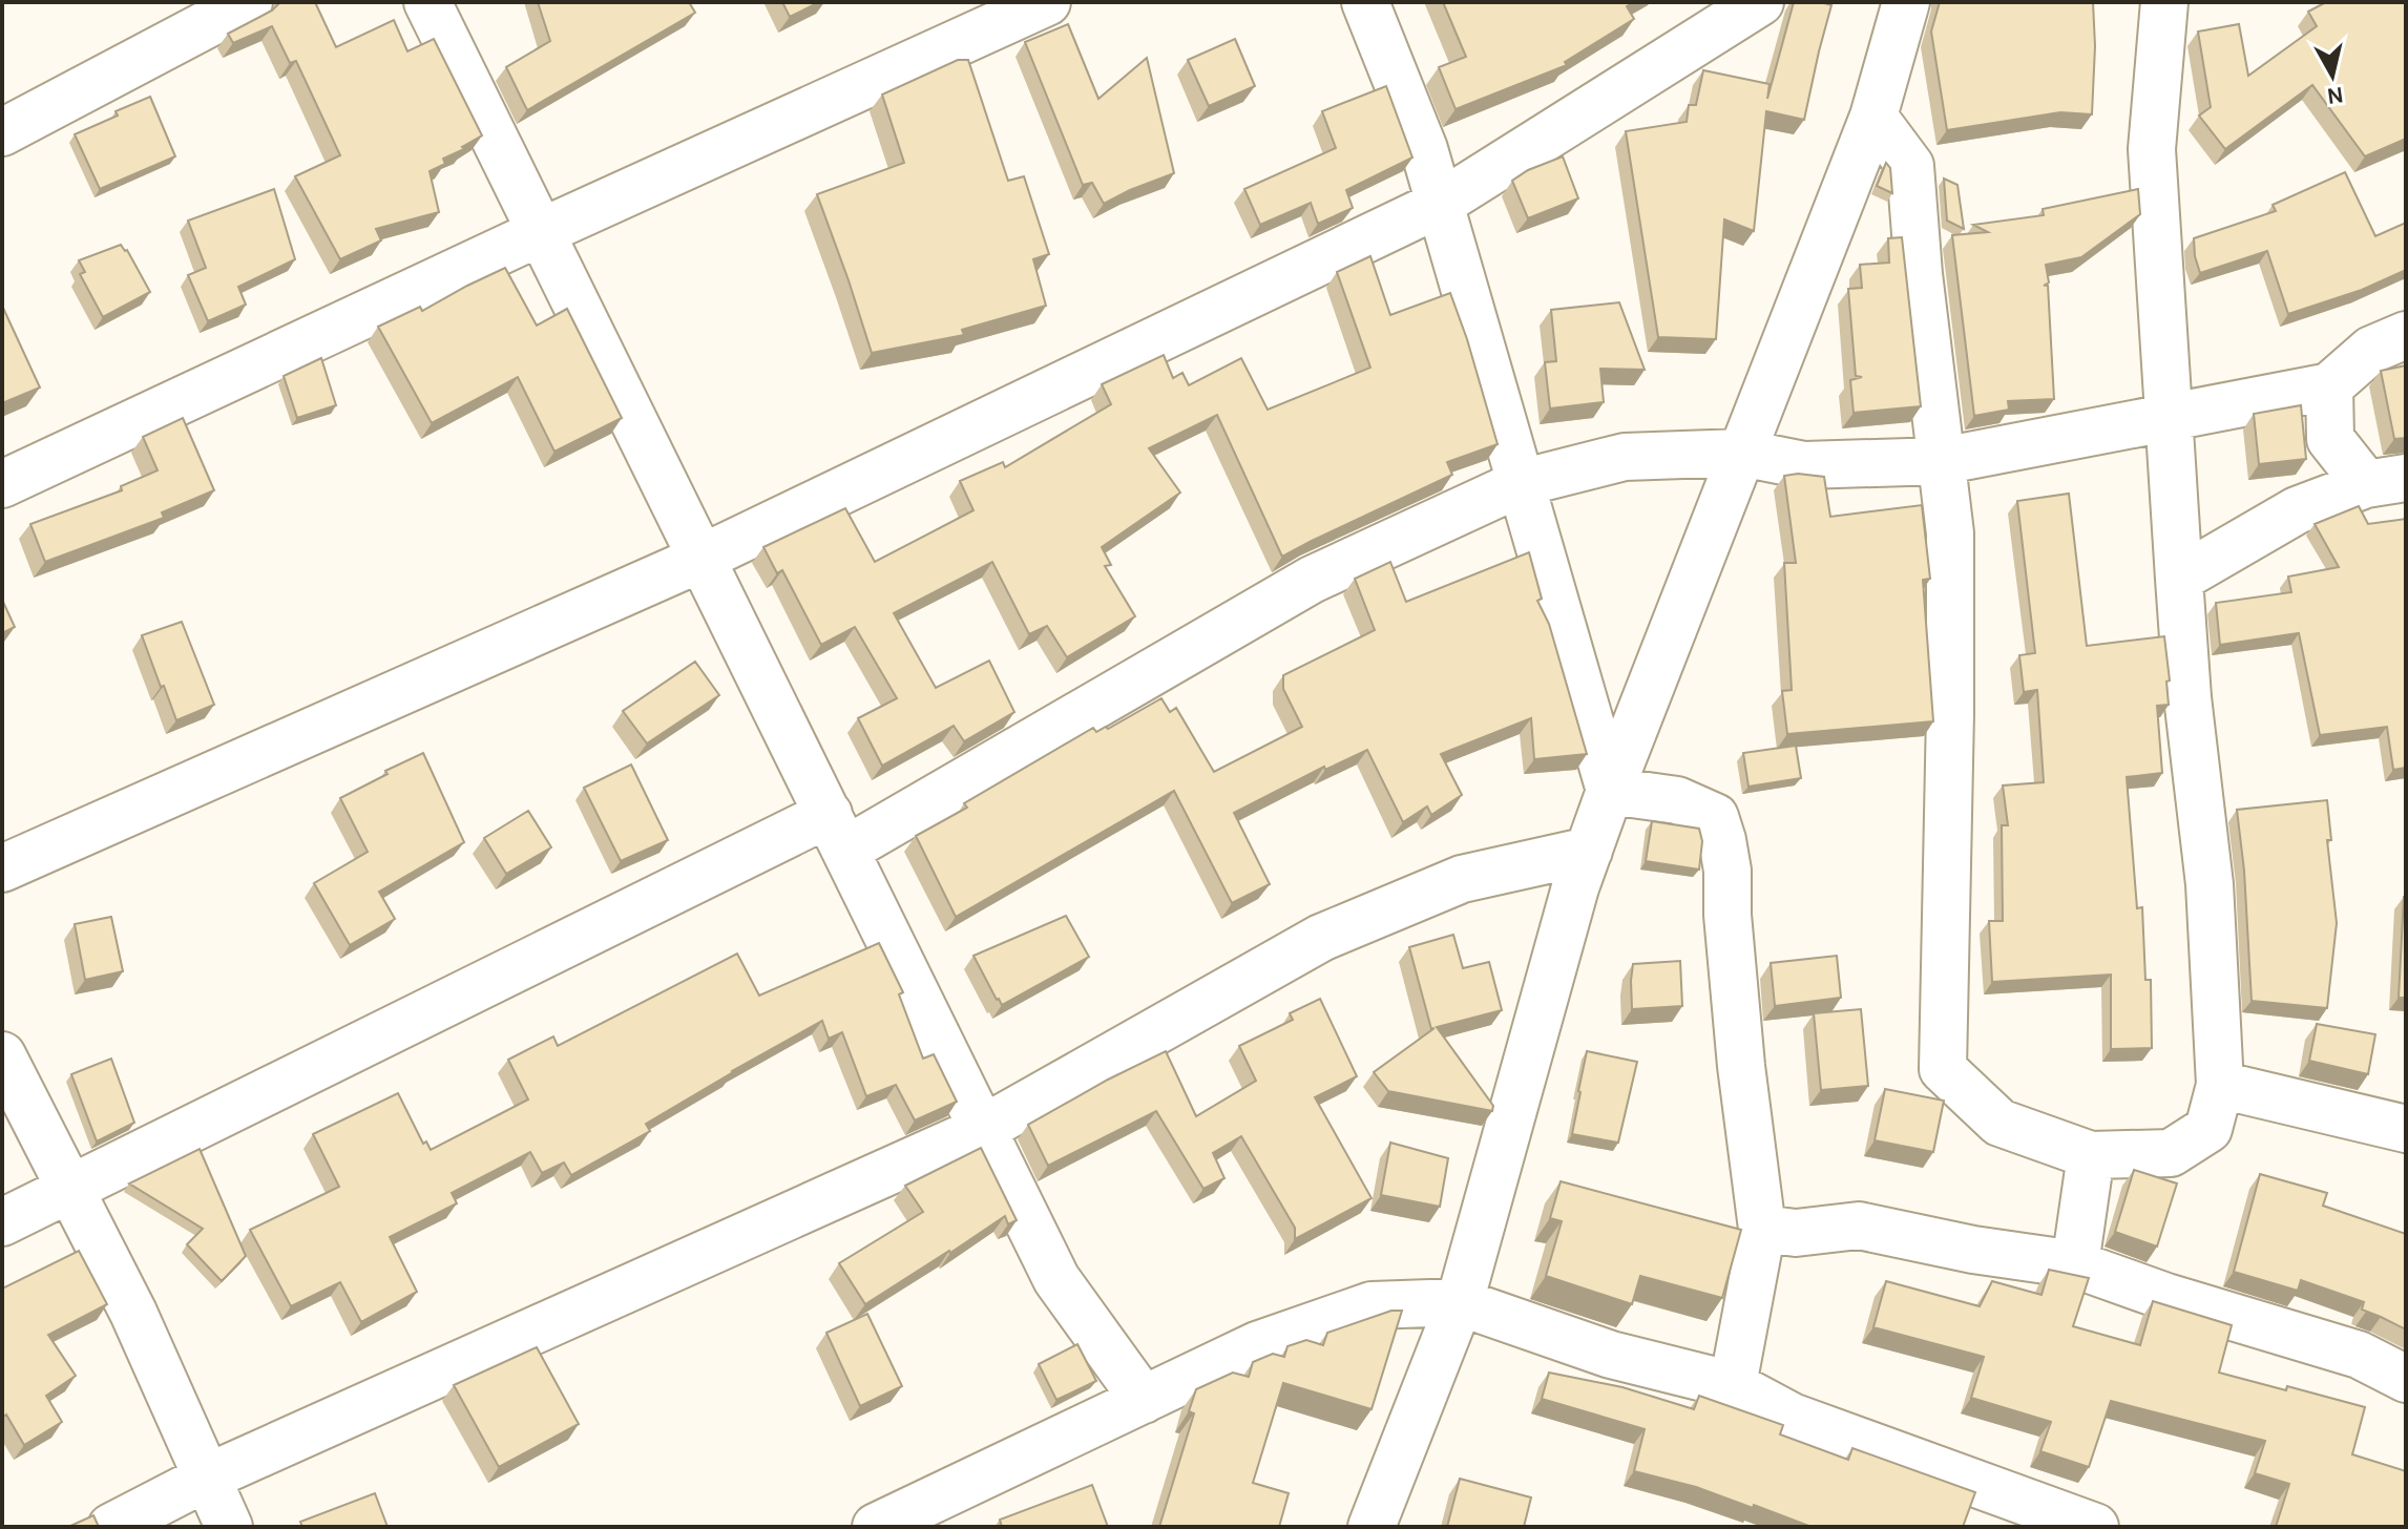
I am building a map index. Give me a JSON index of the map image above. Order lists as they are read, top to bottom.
{
  "north": "bottom"
}
